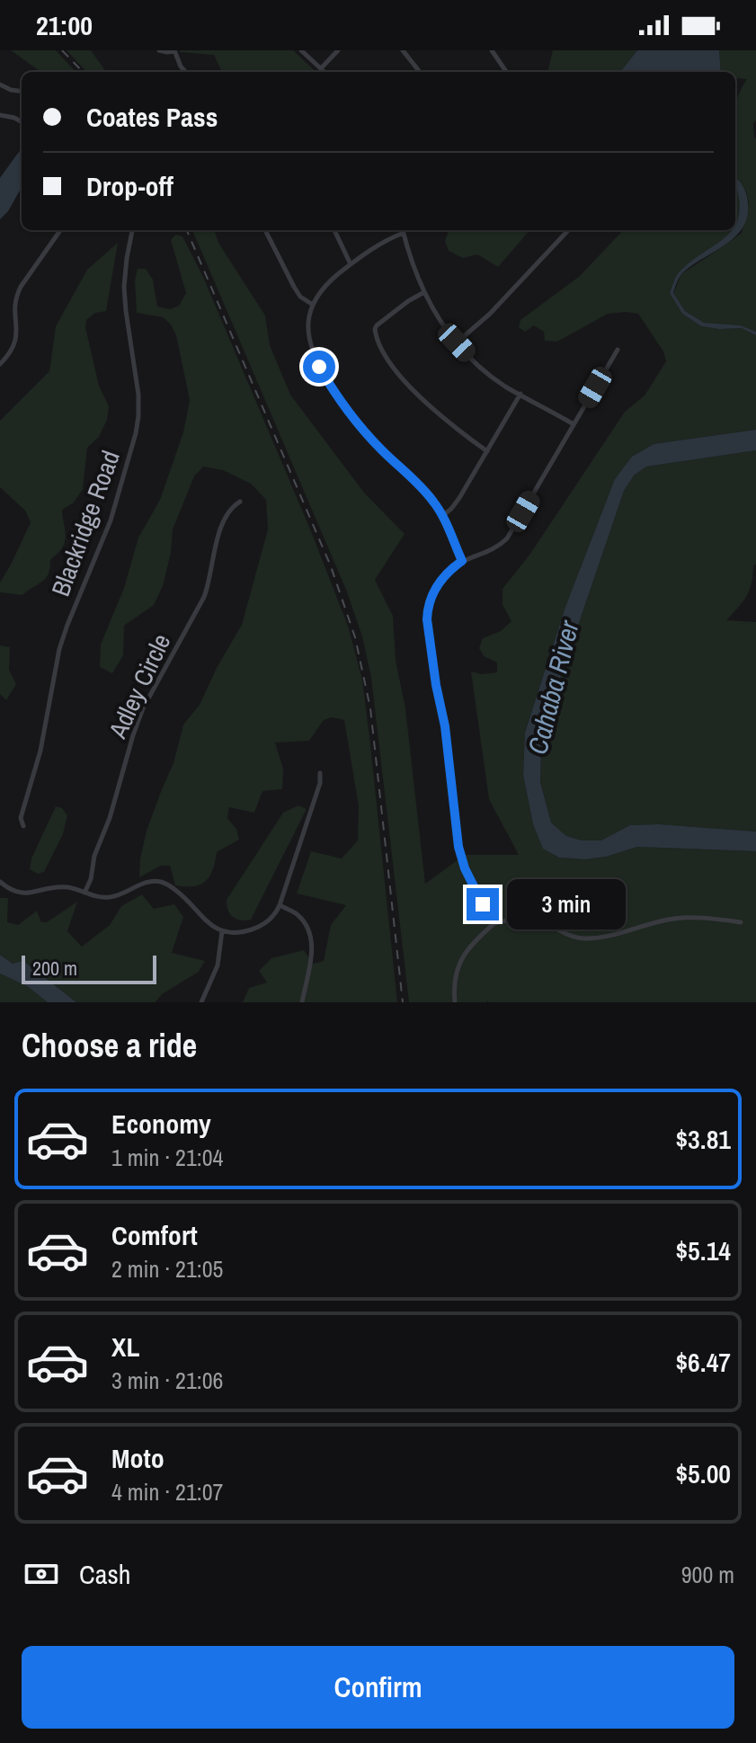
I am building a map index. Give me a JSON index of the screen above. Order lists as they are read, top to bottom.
{
  "streets": {
    "street": ["Blackridge Road", "Adley Circle"]
  },
  "water": ["Cahaba River"],
  "scale_bar": "200 m",
  "page": {
    "status": "21:00",
    "banner": ["Coates Pass", "Drop-off"],
    "bubble": "3 min",
    "scale": "200 m",
    "heading": "Choose a ride",
    "list": [
      {
        "name": "Economy",
        "note": "1 min · 21:04",
        "value": "$3.81"
      },
      {
        "name": "Comfort",
        "note": "2 min · 21:05",
        "value": "$5.14"
      },
      {
        "name": "XL",
        "note": "3 min · 21:06",
        "value": "$6.47"
      },
      {
        "name": "Moto",
        "note": "4 min · 21:07",
        "value": "$5.00"
      }
    ],
    "pay": ["Cash", "900 m"],
    "buttons": "Confirm"
  }
}
